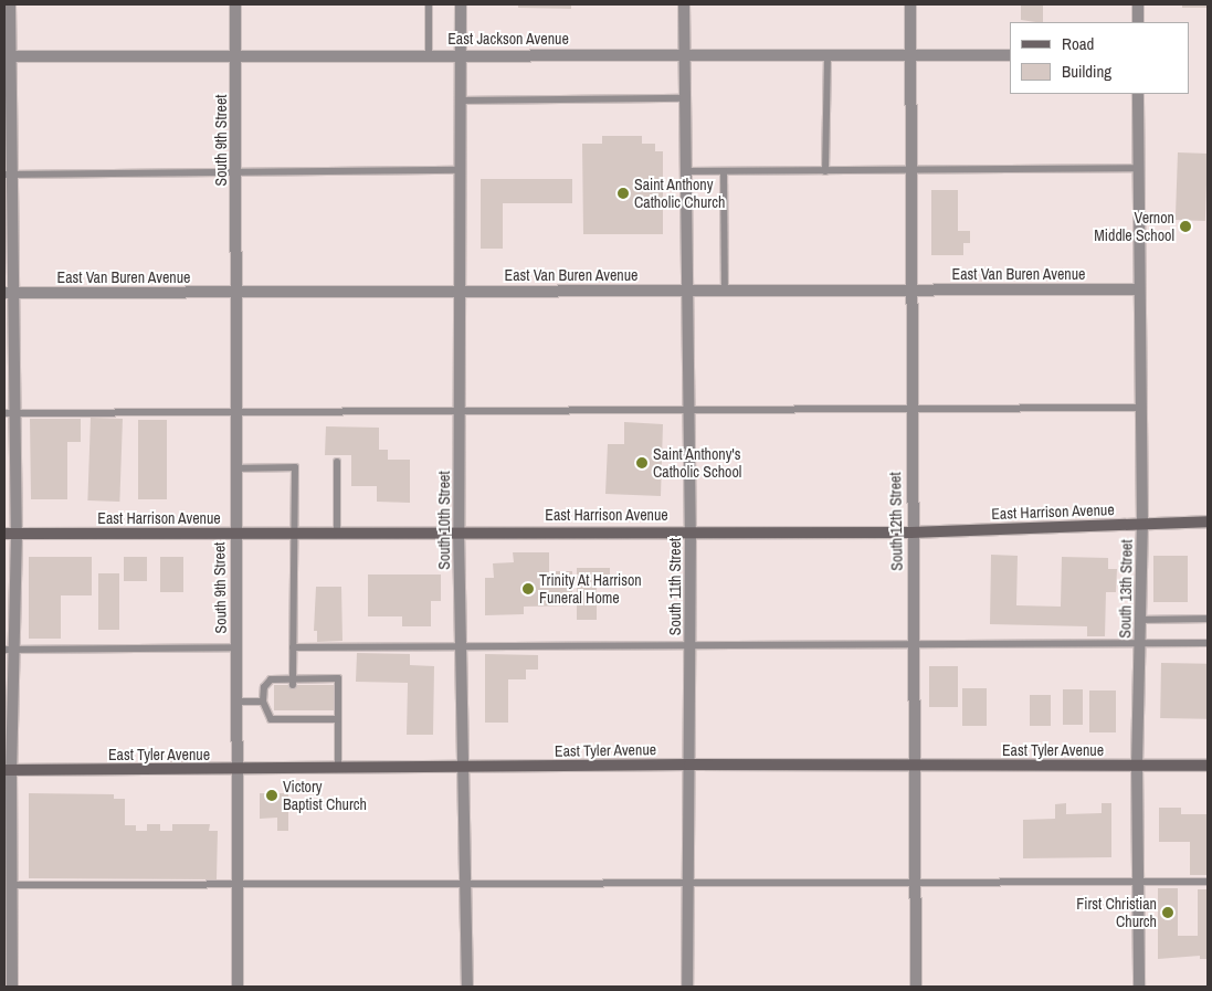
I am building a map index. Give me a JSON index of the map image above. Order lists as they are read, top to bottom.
{
  "streets": {
    "main road": ["East Harrison Avenue", "East Tyler Avenue"],
    "street": [
      "East Jackson Avenue",
      "South 9th Street",
      "East Van Buren Avenue",
      "South 10th Street",
      "South 12th Street",
      "South 11th Street",
      "South 13th Street"
    ]
  },
  "crossings": [
    ["East Jackson Avenue", "South 9th Street"],
    ["East Jackson Avenue", "South 10th Street"],
    ["East Jackson Avenue", "South 12th Street"],
    ["East Jackson Avenue", "South 11th Street"],
    ["South 9th Street", "East Van Buren Avenue"],
    ["South 9th Street", "East Harrison Avenue"],
    ["South 9th Street", "East Tyler Avenue"],
    ["East Van Buren Avenue", "South 10th Street"],
    ["East Van Buren Avenue", "South 12th Street"],
    ["East Van Buren Avenue", "South 11th Street"],
    ["East Van Buren Avenue", "South 13th Street"],
    ["East Harrison Avenue", "South 10th Street"],
    ["East Harrison Avenue", "South 12th Street"],
    ["East Harrison Avenue", "South 11th Street"],
    ["East Harrison Avenue", "South 13th Street"],
    ["South 10th Street", "East Tyler Avenue"],
    ["South 12th Street", "East Tyler Avenue"],
    ["South 11th Street", "East Tyler Avenue"],
    ["South 13th Street", "East Tyler Avenue"]
  ],
  "places": [
    "Saint Anthony Catholic Church",
    "Vernon Middle School",
    "Saint Anthony's Catholic School",
    "Trinity At Harrison Funeral Home",
    "Victory Baptist Church",
    "First Christian Church"
  ],
  "legend": ["Road", "Building"]
}
